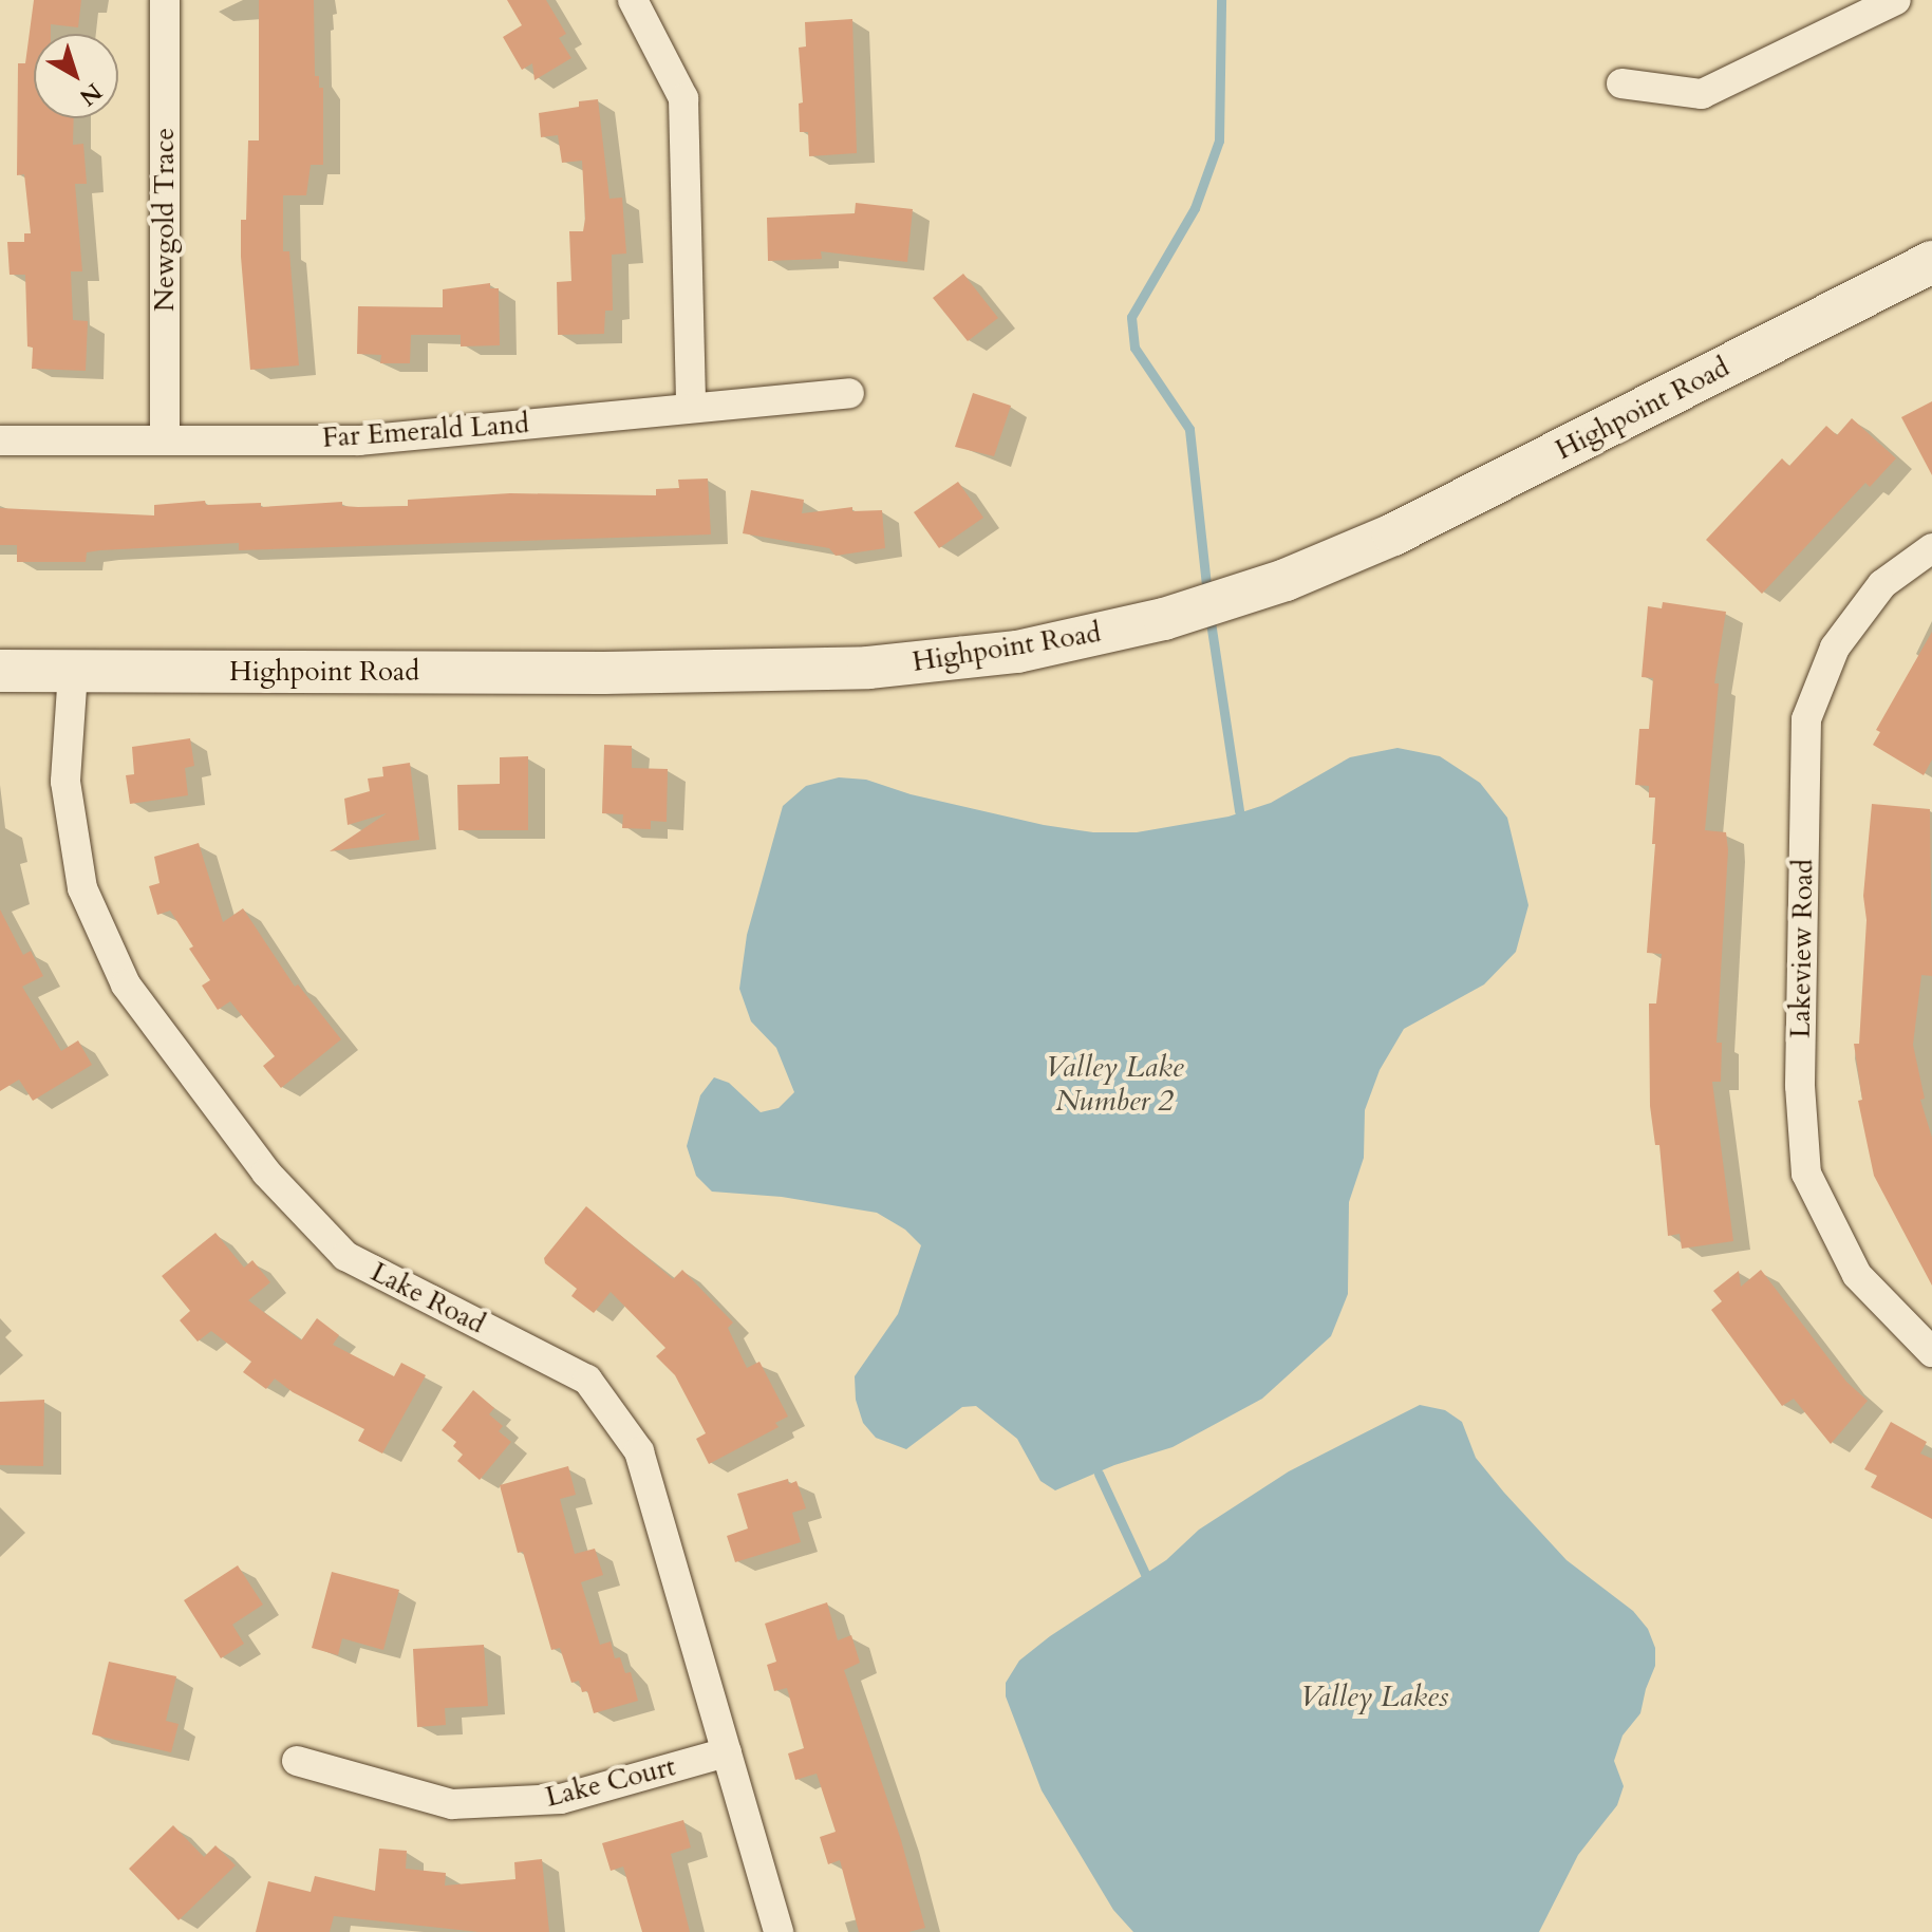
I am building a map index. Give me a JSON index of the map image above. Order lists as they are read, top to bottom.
{
  "streets": {
    "street": [
      "Newgold Trace",
      "Highpoint Road",
      "Far Emerald Land",
      "Lakeview Road",
      "Lake Road",
      "Lake Court"
    ]
  },
  "crossings": [
    ["Newgold Trace", "Far Emerald Land"],
    ["Highpoint Road", "Lake Road"],
    ["Lake Road", "Lake Court"]
  ],
  "water": ["Valley Lake Number 2", "Valley Lakes"],
  "north": "bottom right"
}
